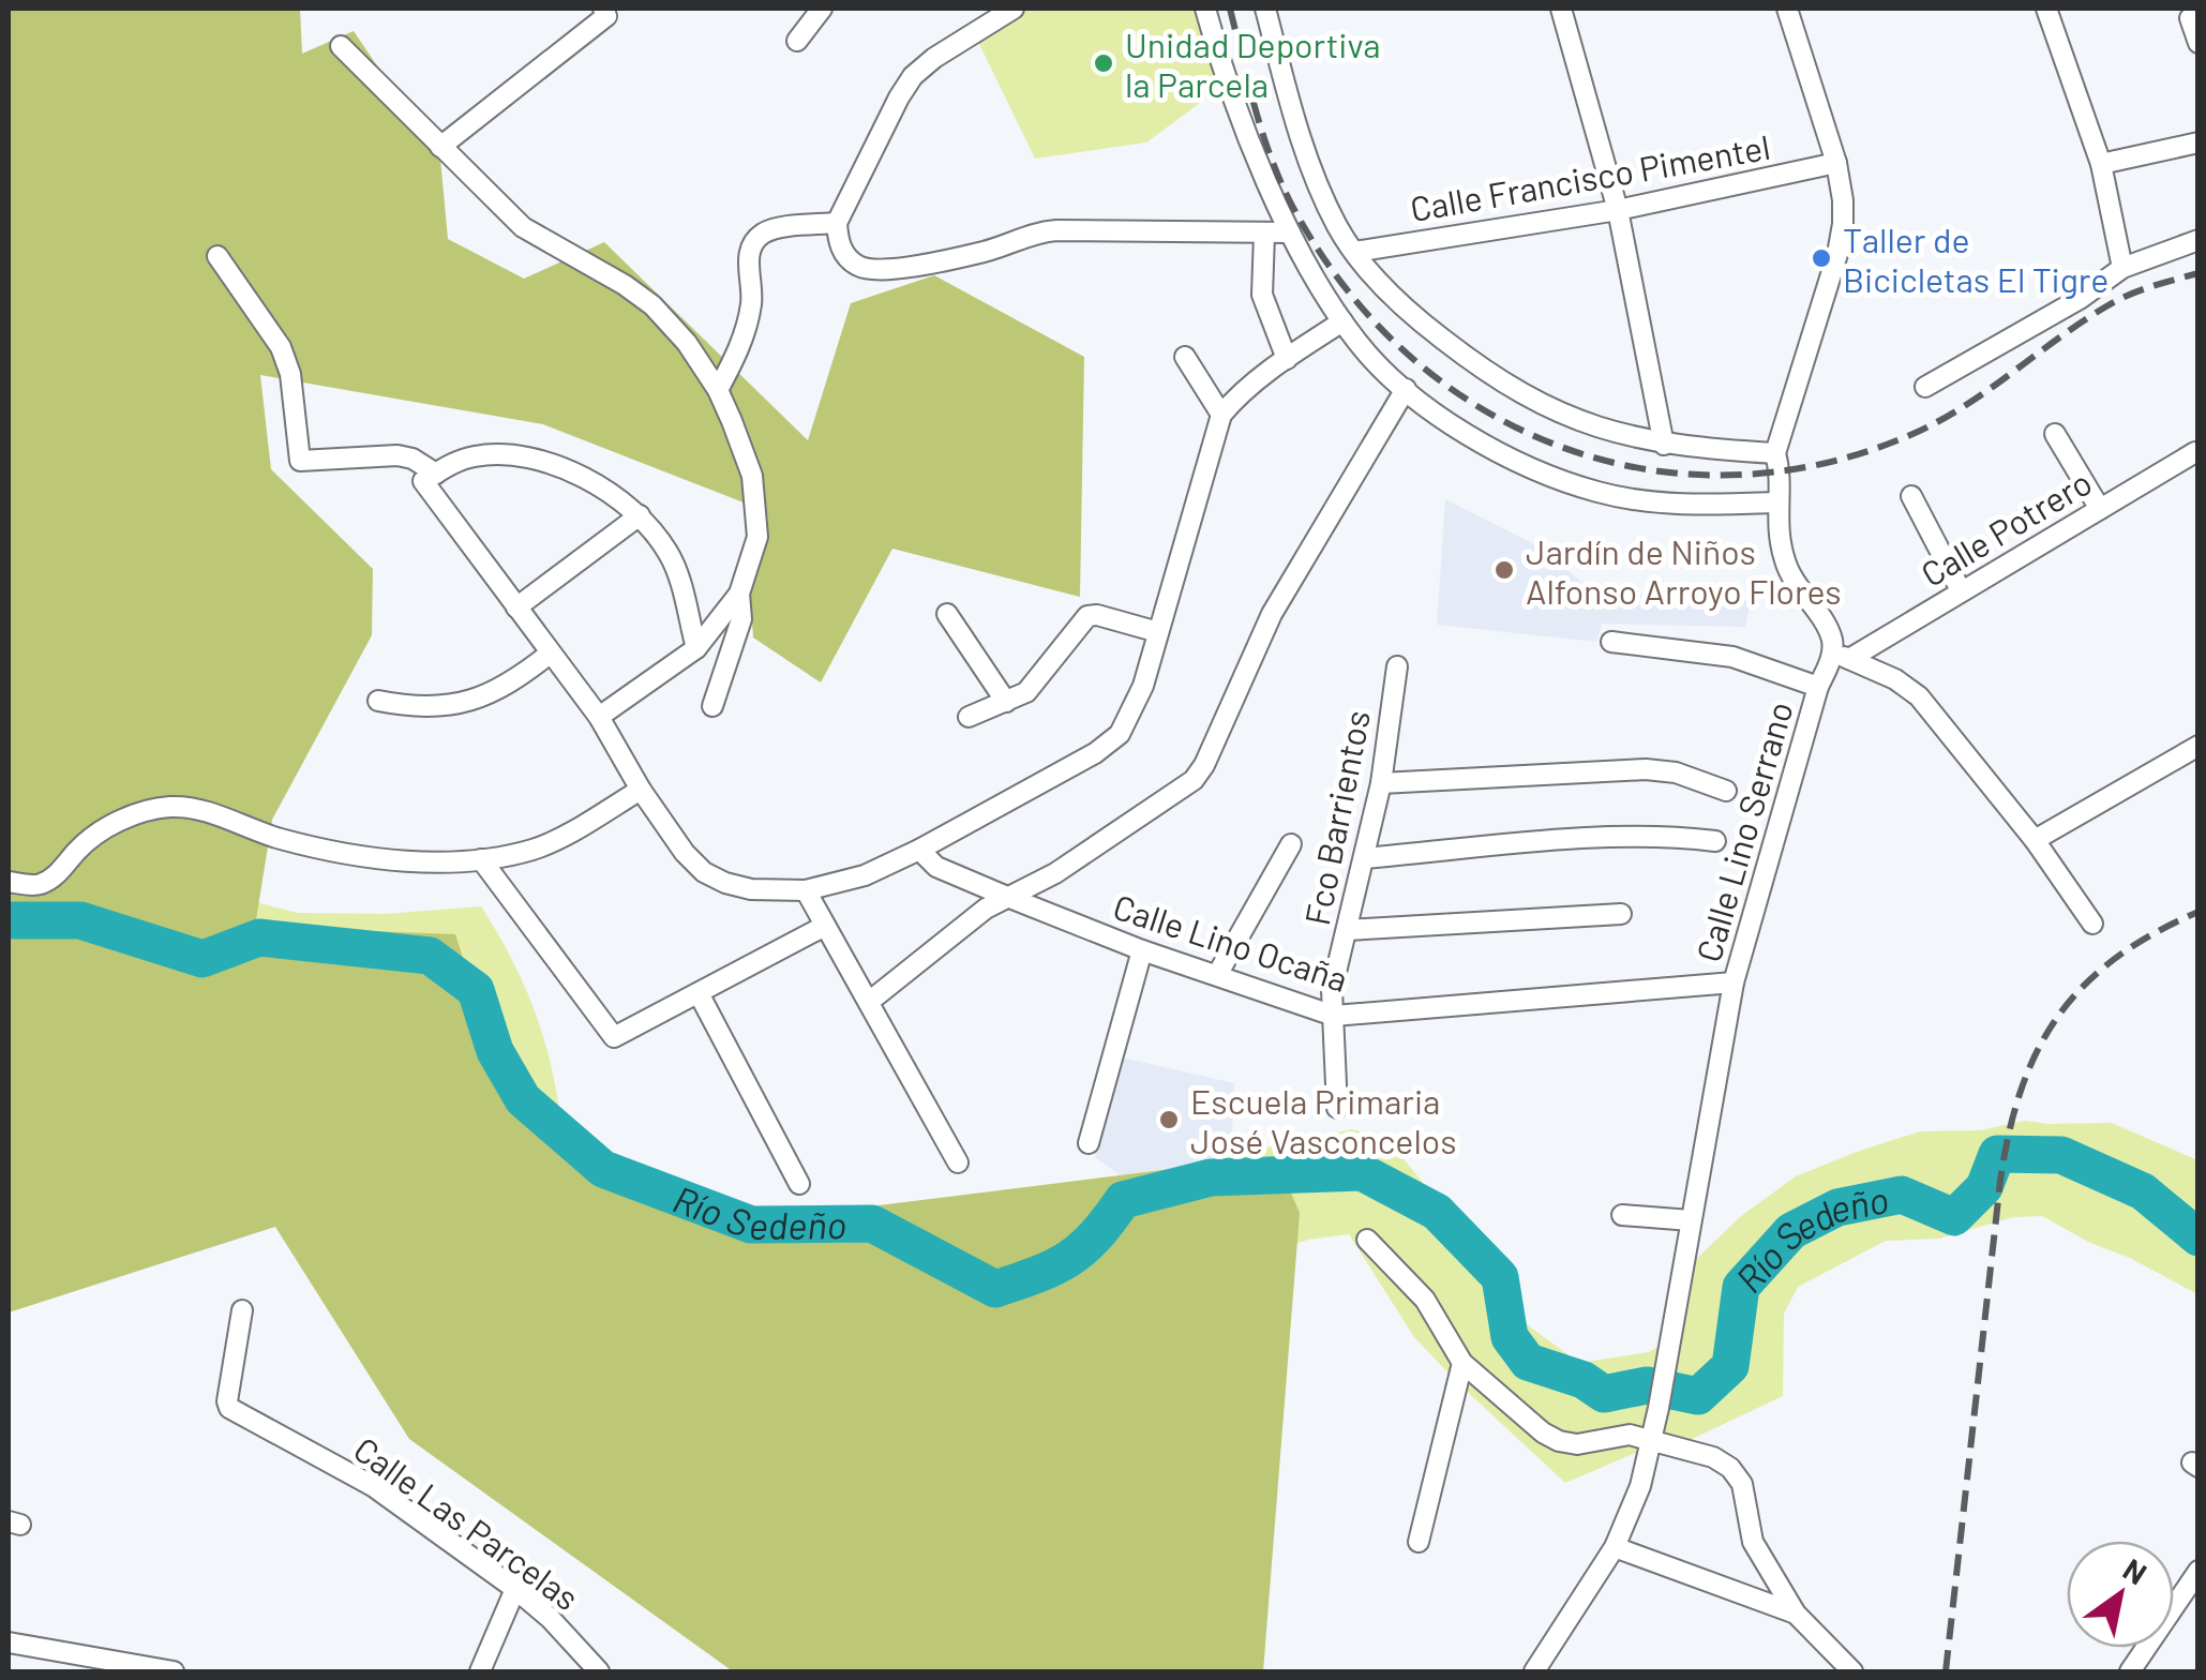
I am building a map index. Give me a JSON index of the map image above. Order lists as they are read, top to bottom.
{
  "streets": {
    "street": [
      "Calle Francisco Pimentel",
      "Calle Potrero",
      "Fco Barrientos",
      "Calle Lino Serrano",
      "Calle Lino Ocaña",
      "Calle Las Parcelas"
    ]
  },
  "crossings": [
    ["Calle Potrero", "Calle Lino Serrano"],
    ["Fco Barrientos", "Calle Lino Ocaña"],
    ["Calle Lino Serrano", "Calle Lino Ocaña"]
  ],
  "water": ["Río Sedeño"],
  "places": [
    "Unidad Deportiva la Parcela",
    "Taller de Bicicletas El Tigre",
    "Jardín de Niños Alfonso Arroyo Flores",
    "Escuela Primaria José Vasconcelos"
  ],
  "north": "top right"
}
